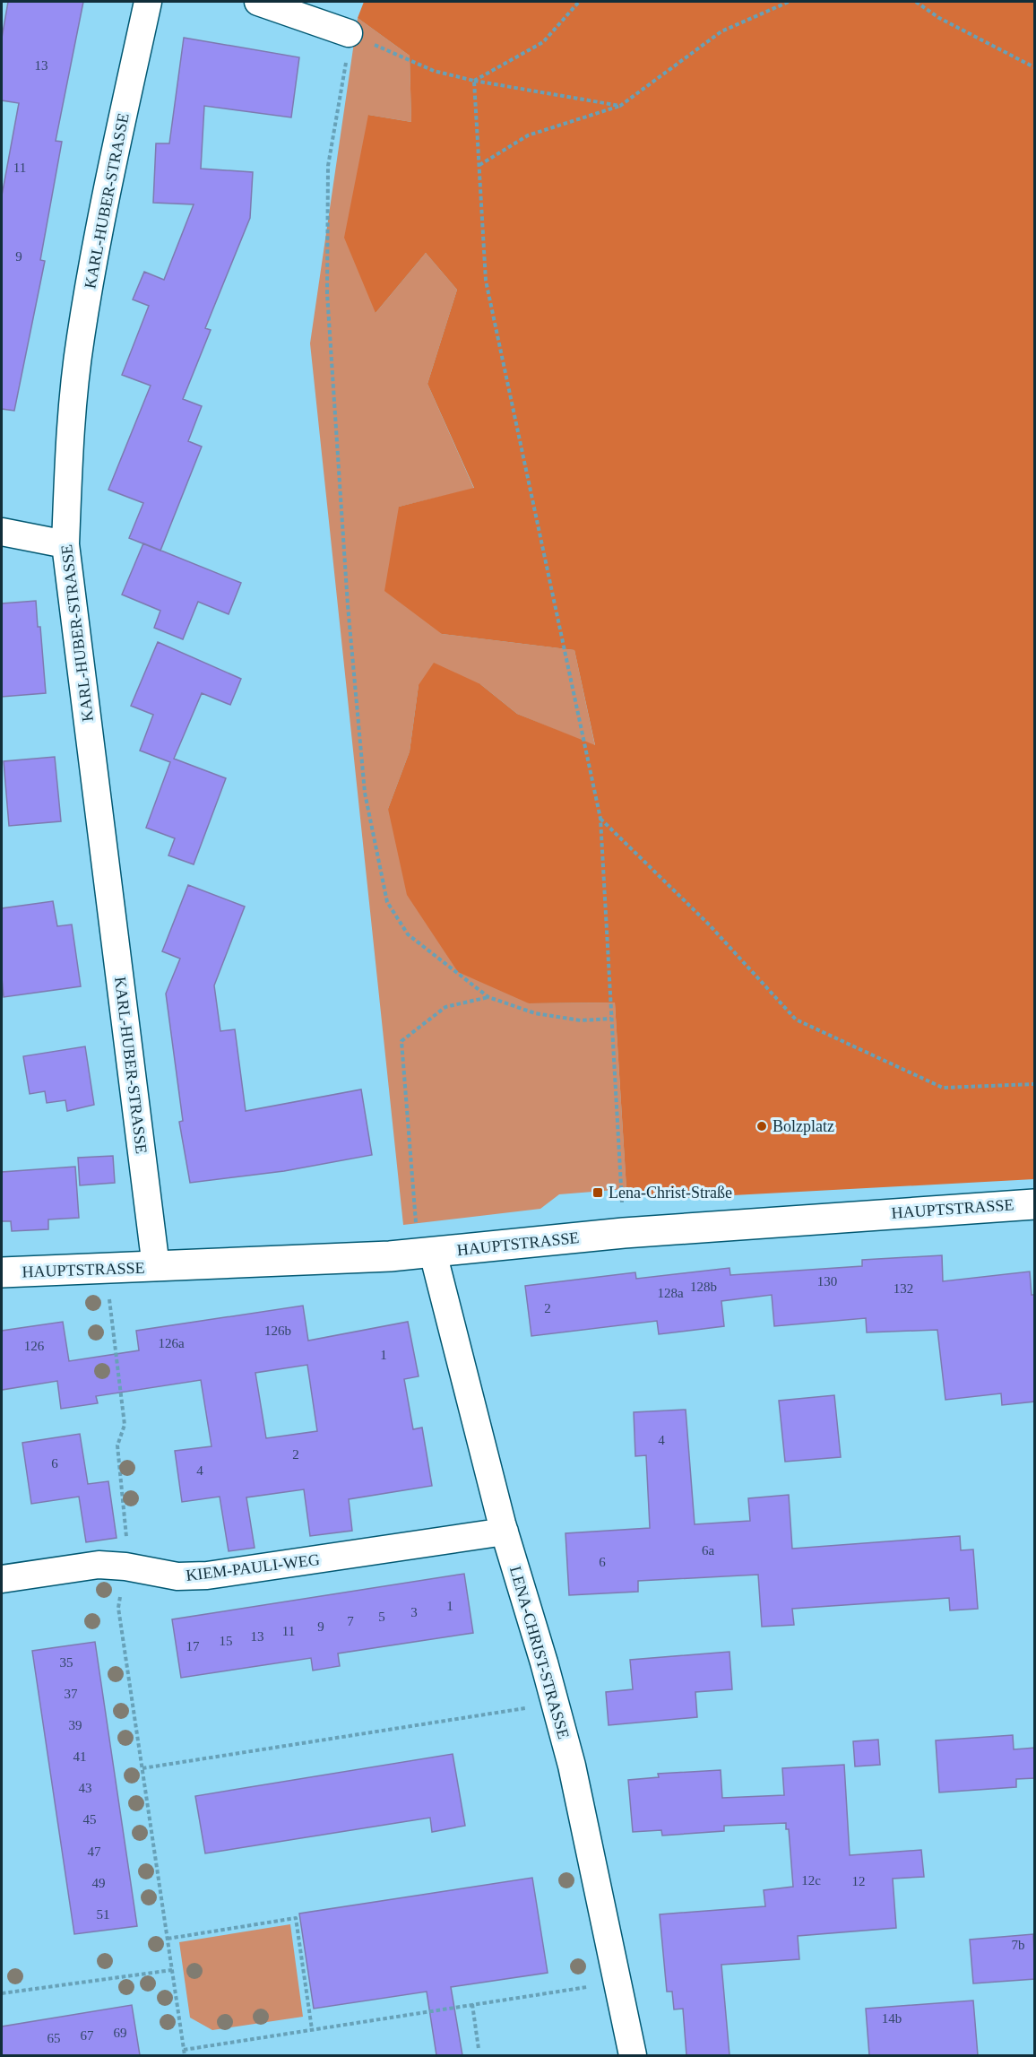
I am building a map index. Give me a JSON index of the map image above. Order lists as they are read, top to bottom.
{
  "streets": {
    "street": [
      "KARL-HUBER-STRASSE",
      "HAUPTSTRASSE",
      "KIEM-PAULI-WEG",
      "LENA-CHRIST-STRASSE"
    ]
  },
  "crossings": [
    ["KARL-HUBER-STRASSE", "HAUPTSTRASSE"],
    ["HAUPTSTRASSE", "LENA-CHRIST-STRASSE"],
    ["KIEM-PAULI-WEG", "LENA-CHRIST-STRASSE"]
  ],
  "places": {
    "other": ["Bolzplatz"],
    "transit": ["Lena-Christ-Straße"]
  },
  "house_numbers": [
    "13",
    "11",
    "9",
    "130",
    "128b",
    "132",
    "128a",
    "2",
    "126b",
    "126a",
    "126",
    "1",
    "4",
    "2",
    "6",
    "4",
    "6a",
    "6",
    "1",
    "3",
    "5",
    "7",
    "9",
    "11",
    "13",
    "15",
    "17",
    "35",
    "37",
    "39",
    "41",
    "43",
    "45",
    "47",
    "12c",
    "12",
    "49",
    "51",
    "7b",
    "14b",
    "69",
    "67",
    "65"
  ]
}
